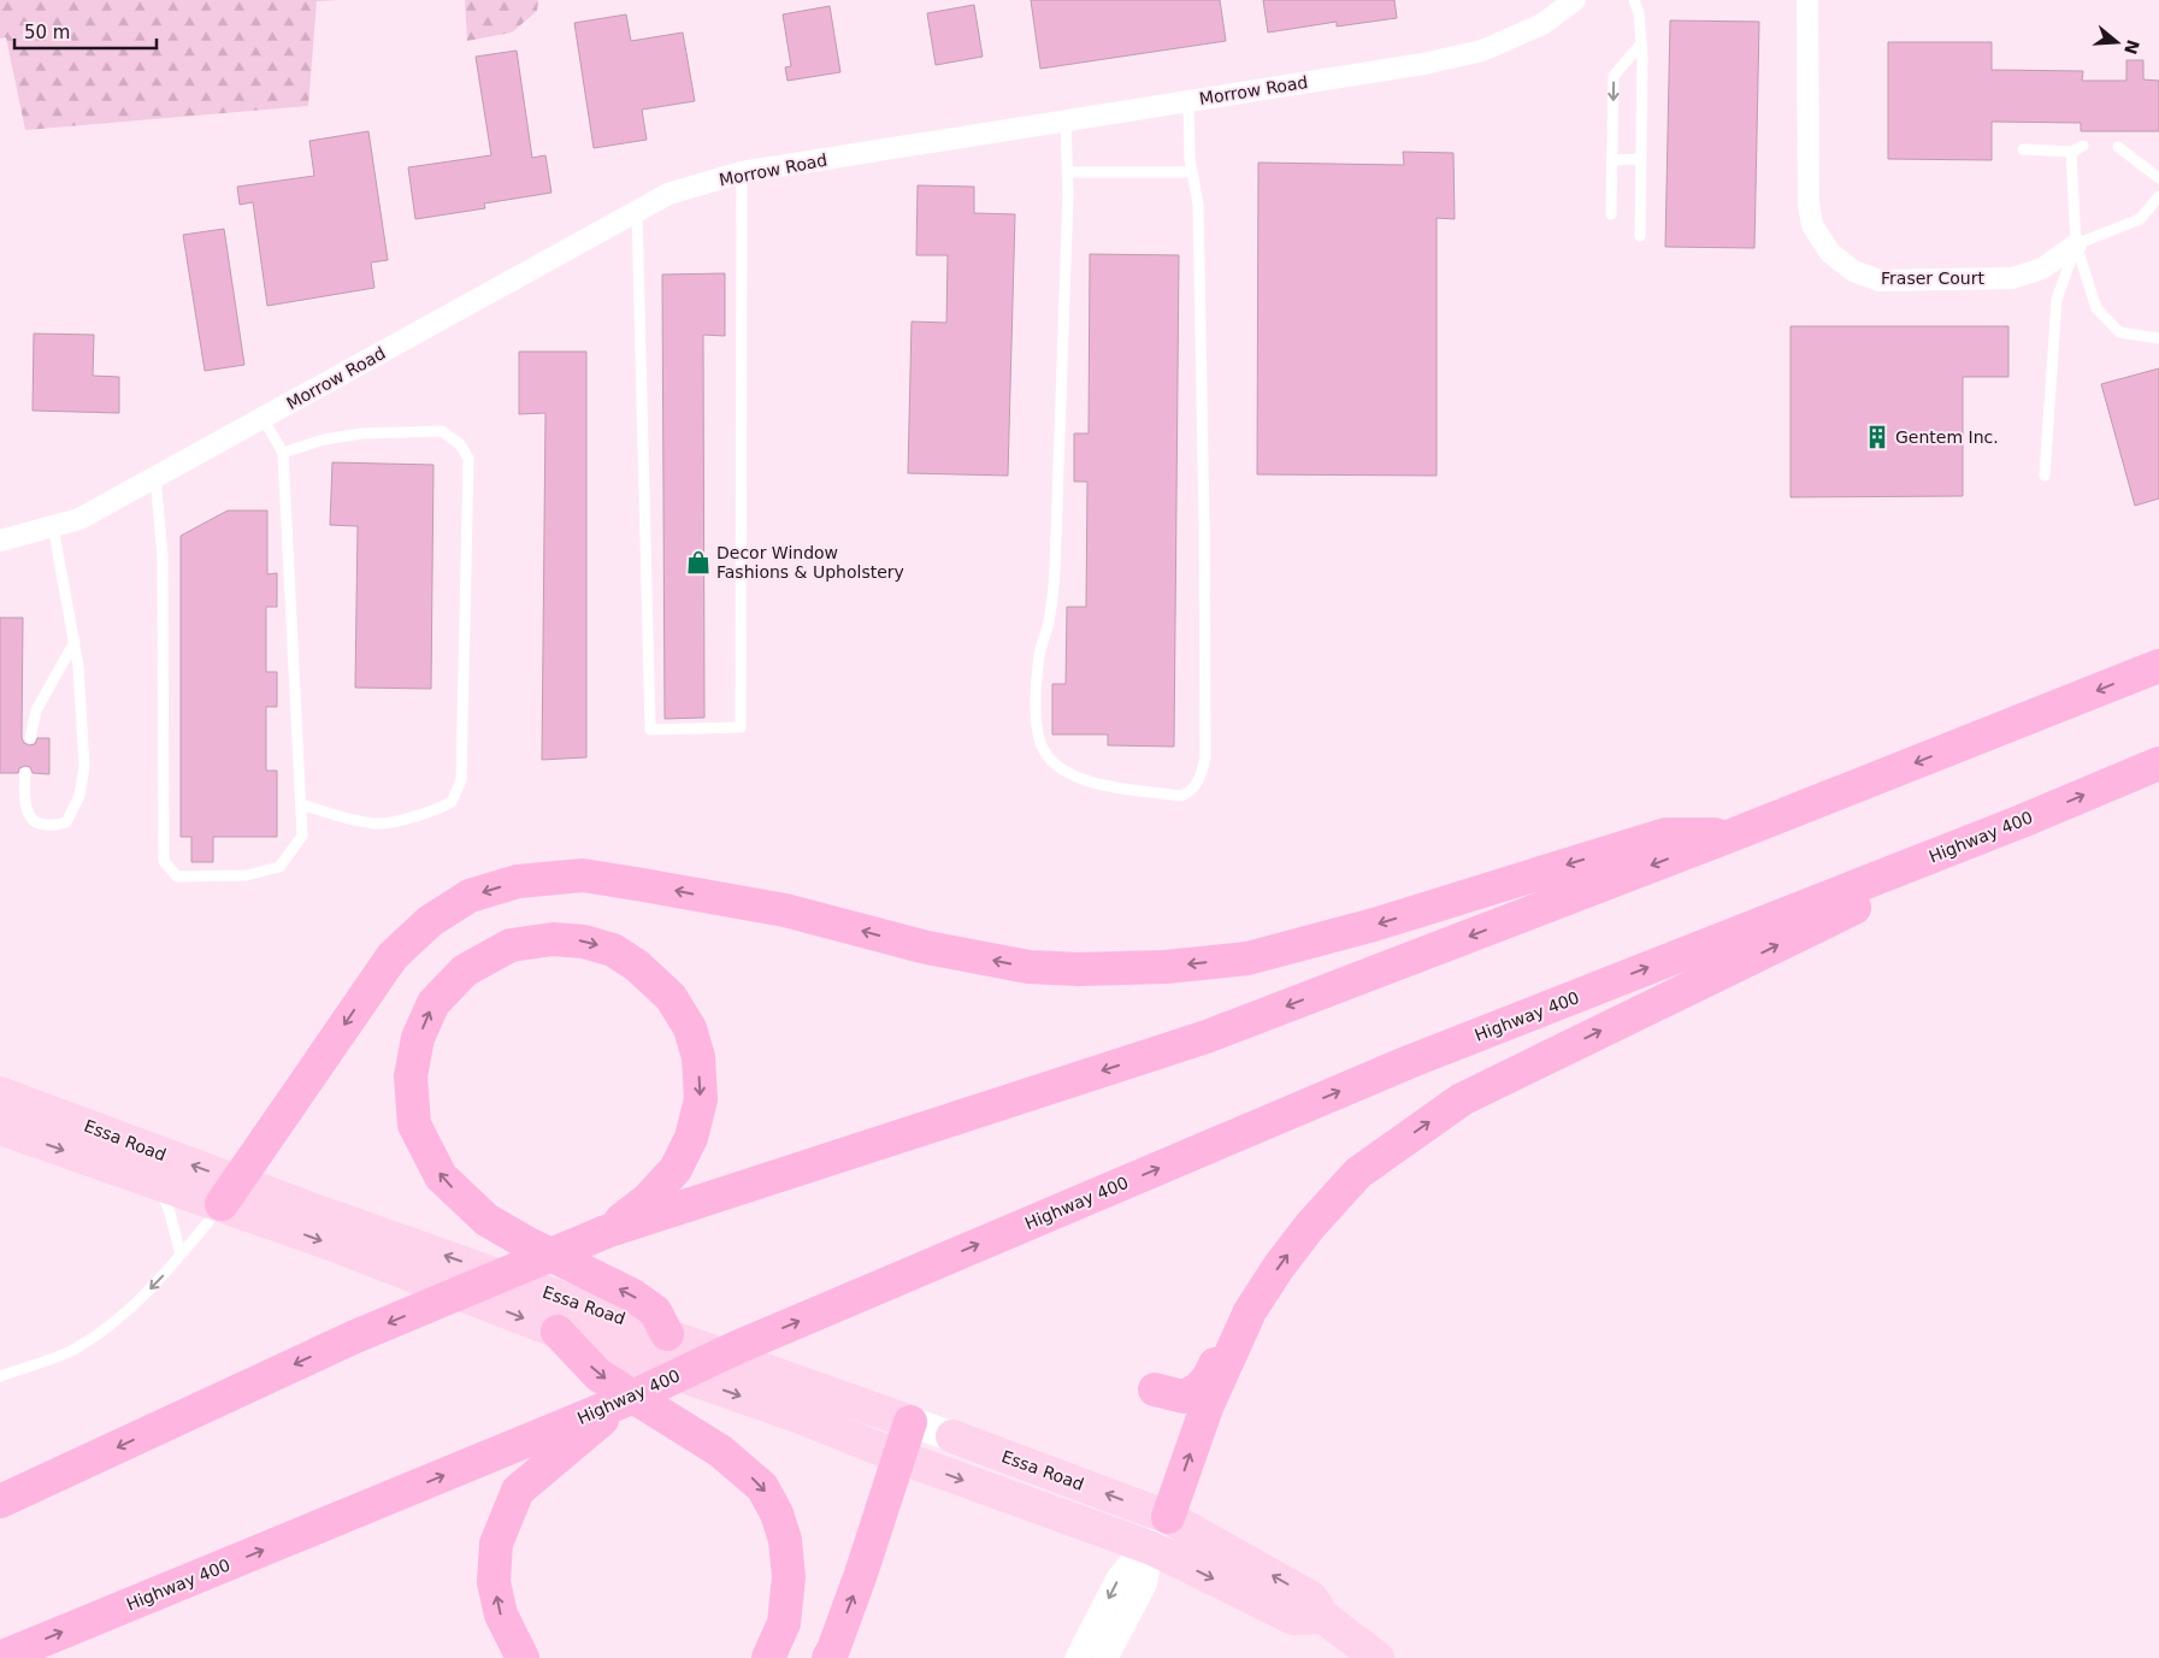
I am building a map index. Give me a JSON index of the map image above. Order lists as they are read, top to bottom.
{
  "streets": {
    "highway": ["Highway 400"],
    "main road": ["Essa Road"],
    "street": ["Morrow Road", "Fraser Court"]
  },
  "places": {
    "building": ["Gentem Inc."],
    "shop": ["Decor Window Fashions & Upholstery"]
  },
  "scale_bar": "50 m",
  "north": "right"
}
